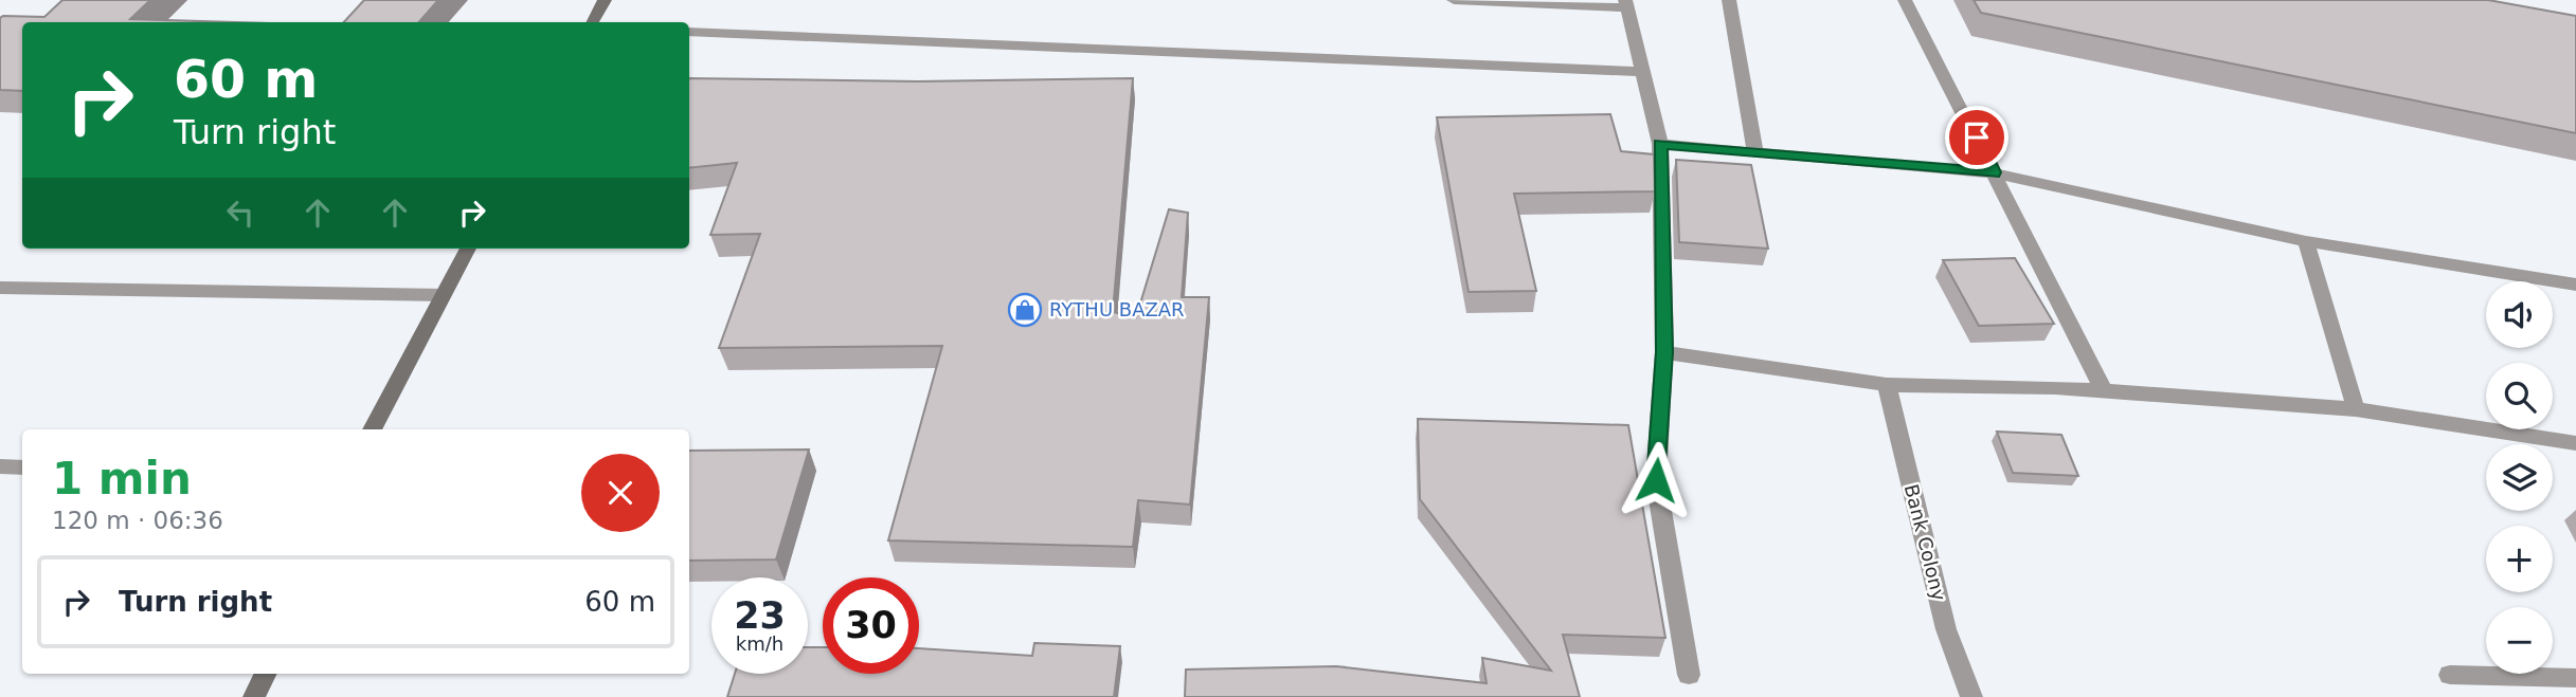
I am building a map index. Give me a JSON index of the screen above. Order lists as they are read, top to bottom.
{
  "streets": {
    "street": ["Bank Colony"]
  },
  "places": {
    "shop": ["RYTHU BAZAR"]
  },
  "page": {
    "turn": ["60 m", "Turn right"],
    "map_buttons": ["+", "−"],
    "heading": ["1 min", "120 m · 06:36"],
    "list": [
      {
        "name": "Turn right",
        "value": "60 m"
      }
    ],
    "speed": "23 km/h",
    "limit": "30"
  }
}
